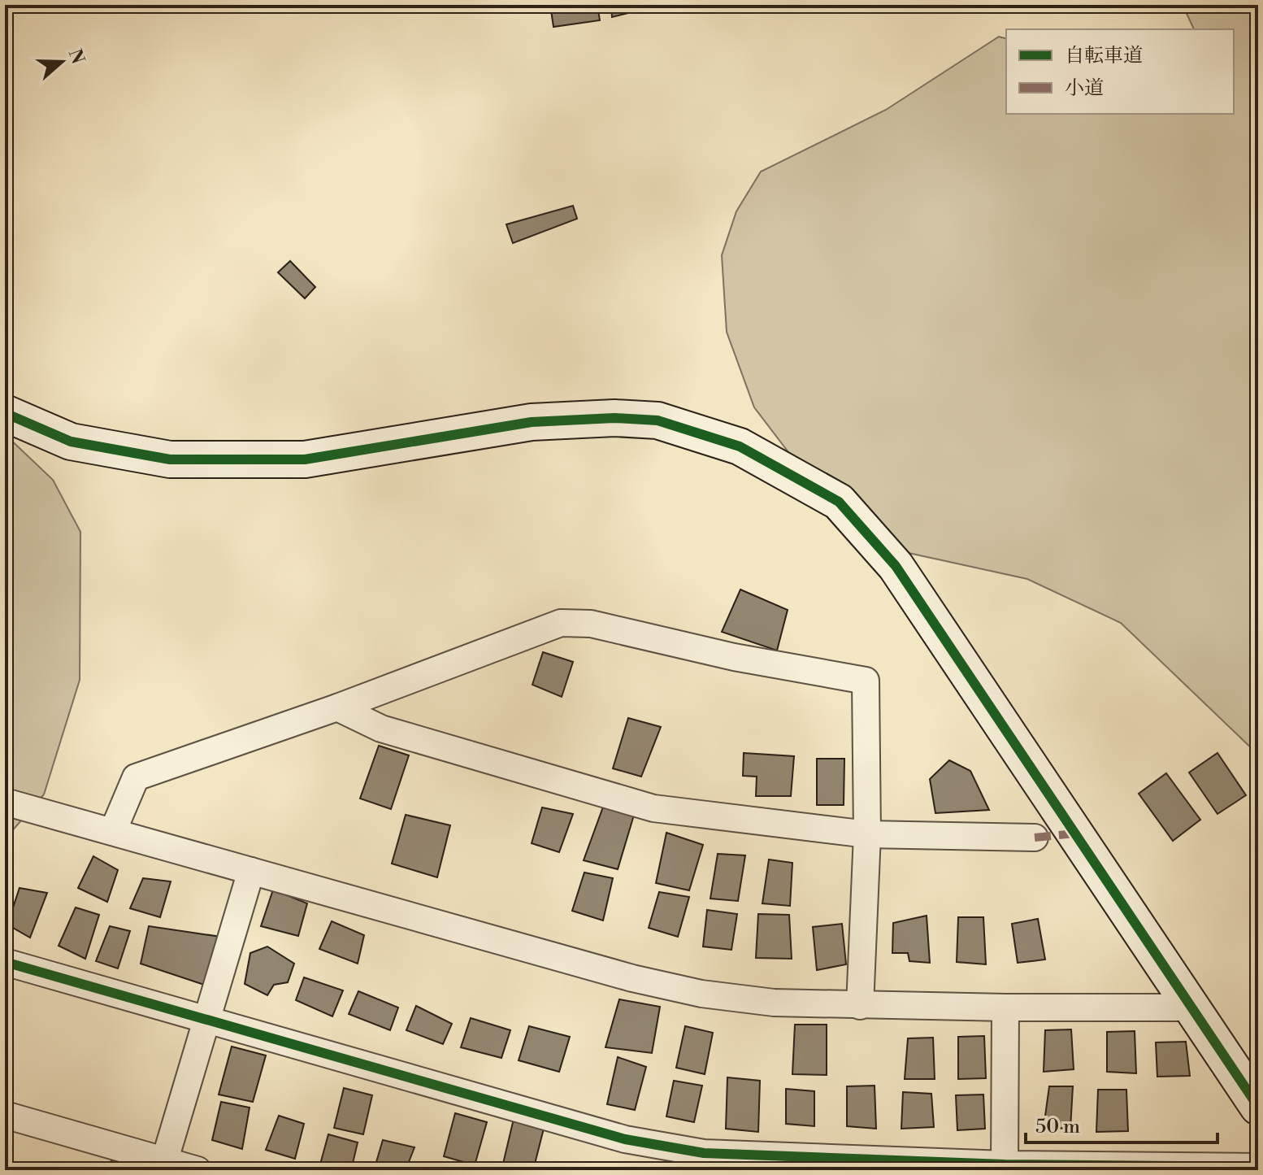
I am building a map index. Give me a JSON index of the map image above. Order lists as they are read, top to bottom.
{
  "legend": ["自転車道", "小道"],
  "scale_bar": "50 m",
  "north": "right"
}
